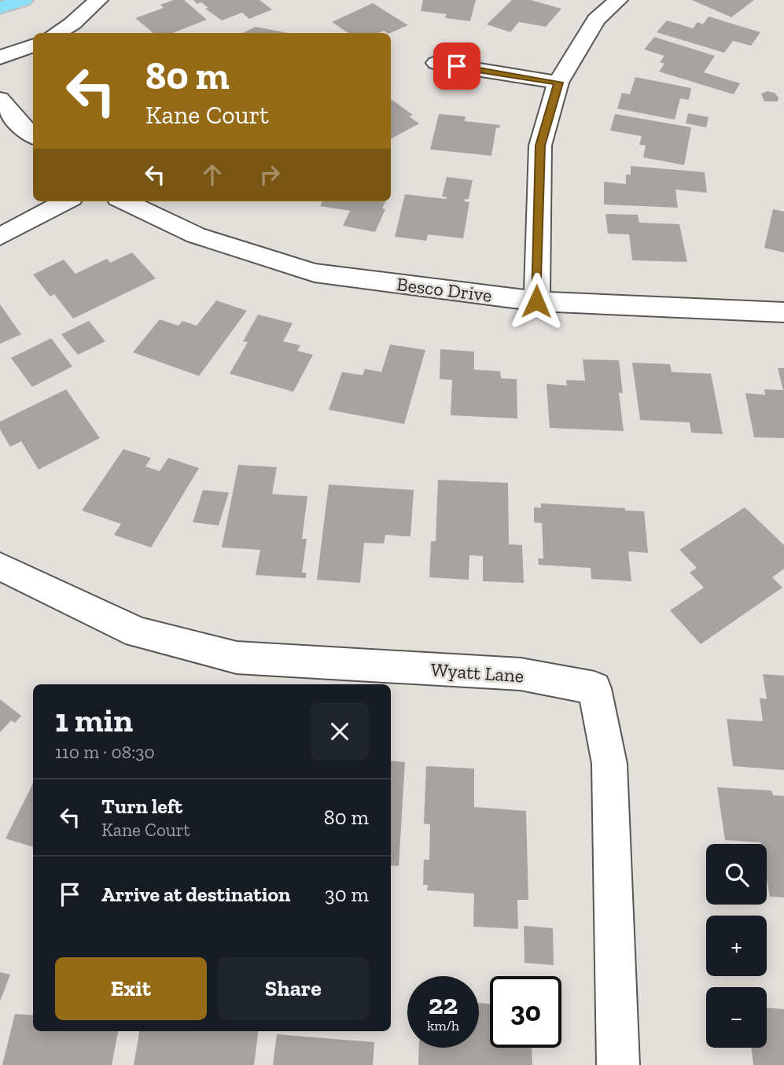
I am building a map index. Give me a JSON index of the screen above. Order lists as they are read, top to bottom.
{
  "streets": {
    "street": ["Besco Drive", "Wyatt Lane"]
  },
  "page": {
    "turn": ["80 m", "Kane Court"],
    "heading": ["1 min", "110 m · 08:30"],
    "list": [
      {
        "name": "Turn left",
        "note": "Kane Court",
        "value": "80 m"
      },
      {
        "name": "Arrive at destination",
        "value": "30 m"
      }
    ],
    "map_buttons": ["+", "−"],
    "buttons": ["Exit", "Share"],
    "speed": "22 km/h",
    "limit": "30"
  }
}
